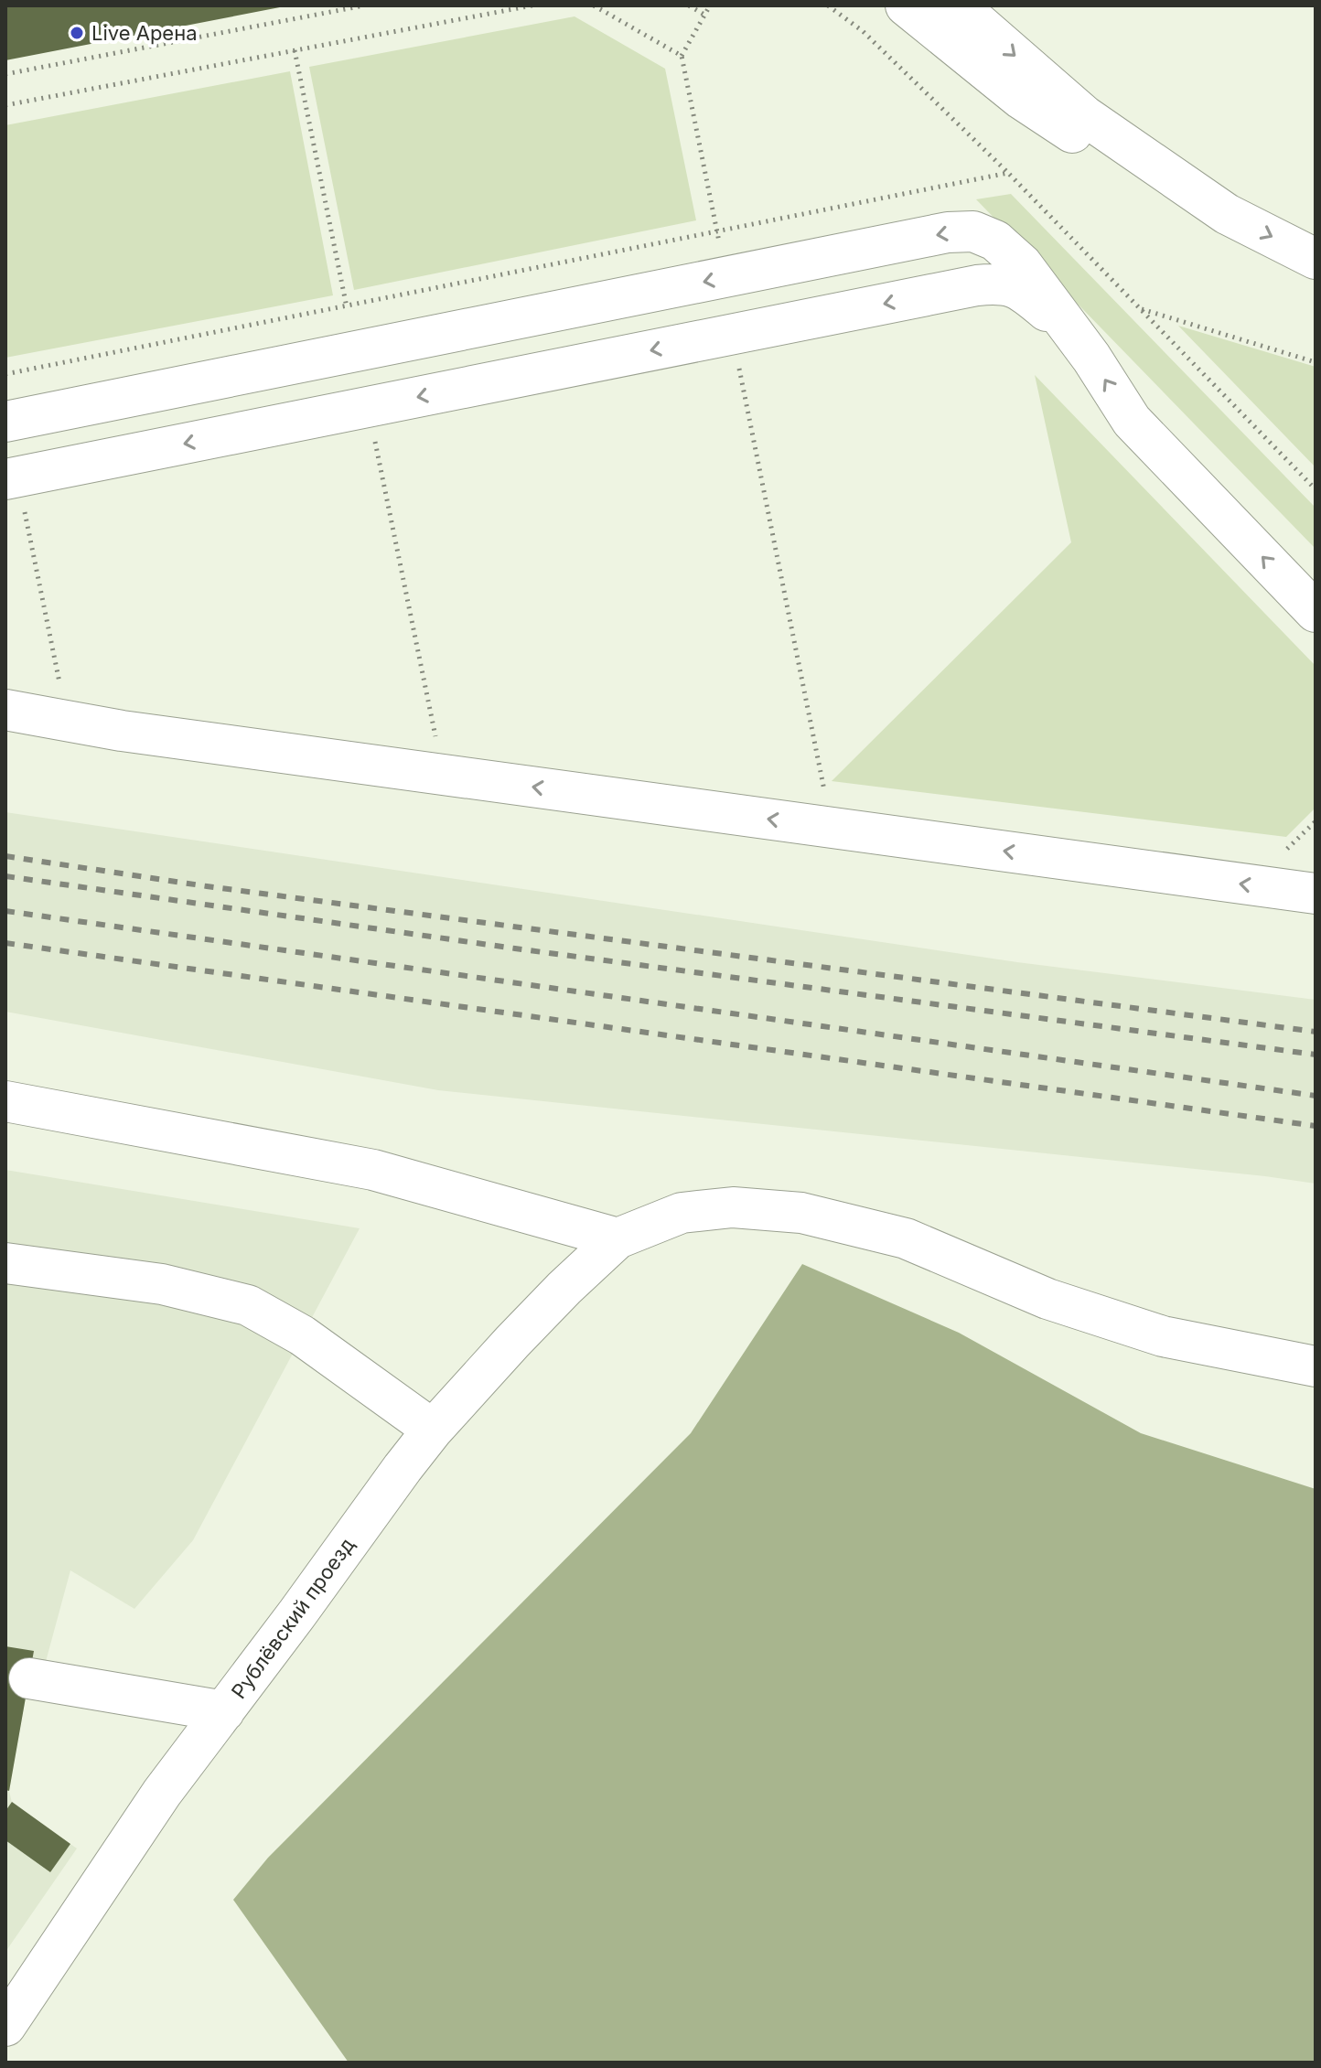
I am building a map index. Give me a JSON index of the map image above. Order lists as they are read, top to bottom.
{
  "streets": {
    "street": ["Рублёвский проезд"]
  },
  "places": ["Live Арена"]
}
